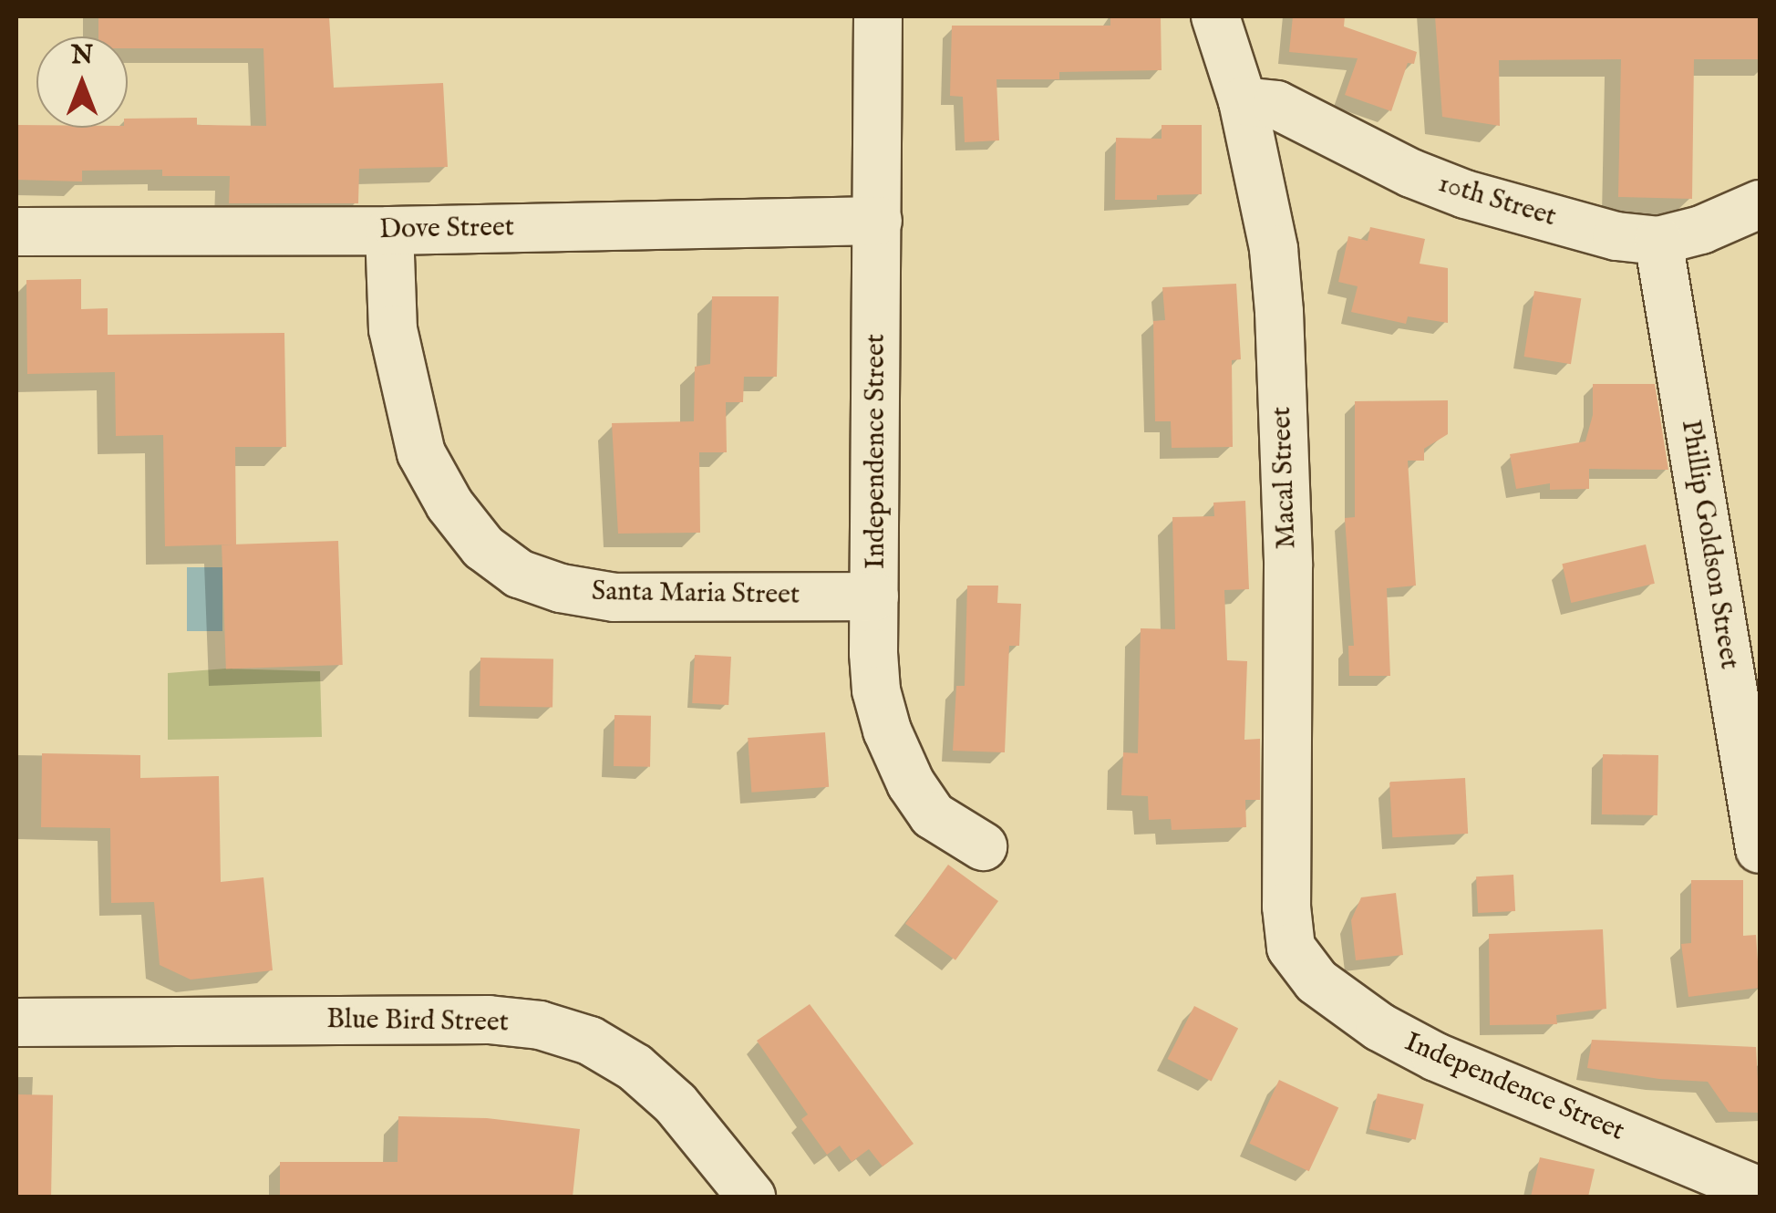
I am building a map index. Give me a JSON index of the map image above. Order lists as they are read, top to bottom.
{
  "streets": {
    "street": [
      "10th Street",
      "Dove Street",
      "Independence Street",
      "Macal Street",
      "Phillip Goldson Street",
      "Santa Maria Street",
      "Blue Bird Street"
    ]
  },
  "crossings": [
    ["10th Street", "Macal Street"],
    ["10th Street", "Phillip Goldson Street"],
    ["Dove Street", "Independence Street"],
    ["Dove Street", "Santa Maria Street"],
    ["Independence Street", "Macal Street"],
    ["Independence Street", "Santa Maria Street"]
  ],
  "north": "top"
}
